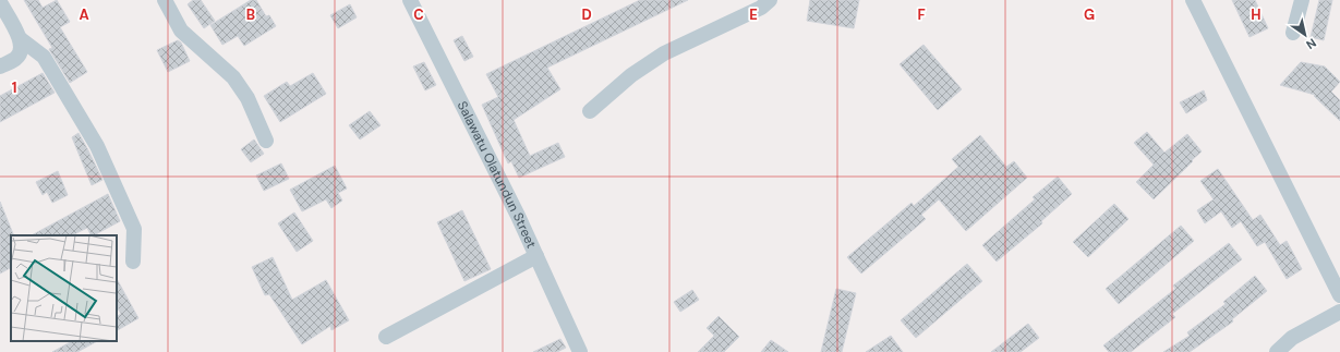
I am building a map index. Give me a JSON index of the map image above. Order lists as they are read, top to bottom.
{
  "streets": {
    "street": ["Salawatu Olatundun Street"]
  },
  "north": "bottom right",
  "grid": {
    "columns": [
      "A",
      "B",
      "C",
      "D",
      "E",
      "F",
      "G",
      "H"
    ],
    "rows": ["1"]
  }
}
